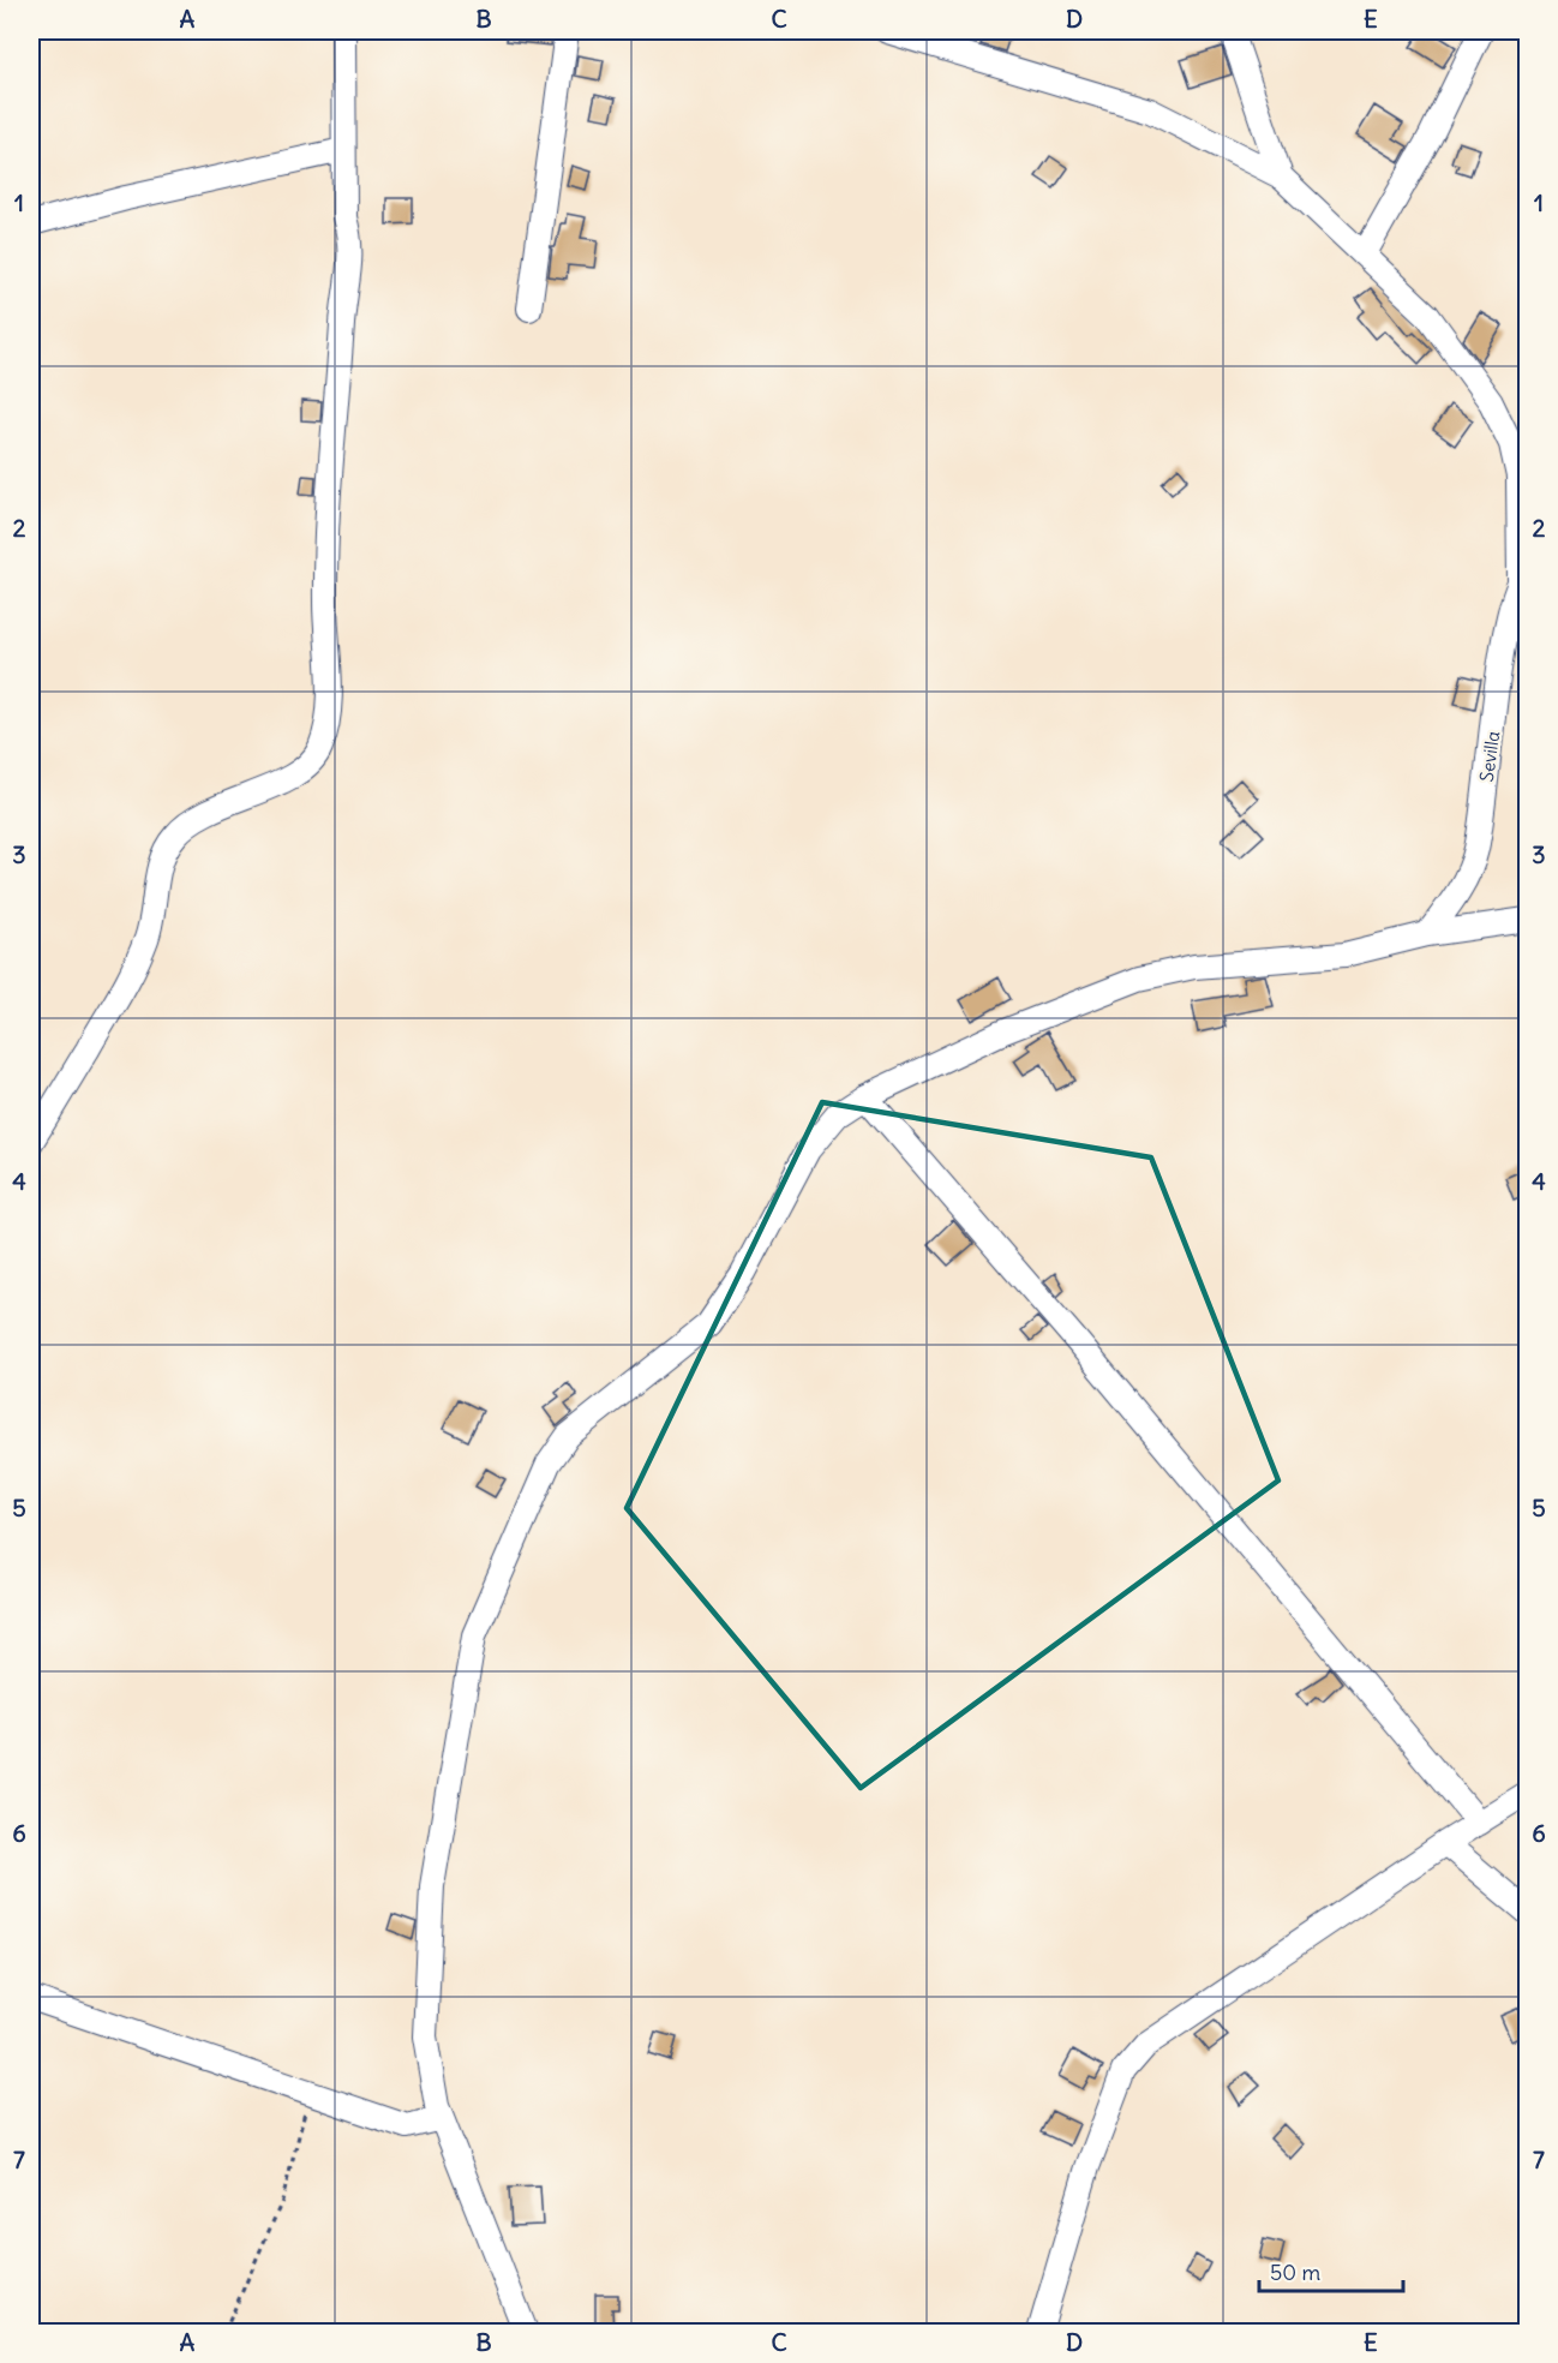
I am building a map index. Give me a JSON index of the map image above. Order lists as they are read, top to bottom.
{
  "streets": {
    "street": ["Sevilla"]
  },
  "scale_bar": "50 m",
  "grid": {
    "columns": [
      "A",
      "B",
      "C",
      "D",
      "E"
    ],
    "rows": [
      "1",
      "2",
      "3",
      "4",
      "5",
      "6",
      "7"
    ]
  }
}
